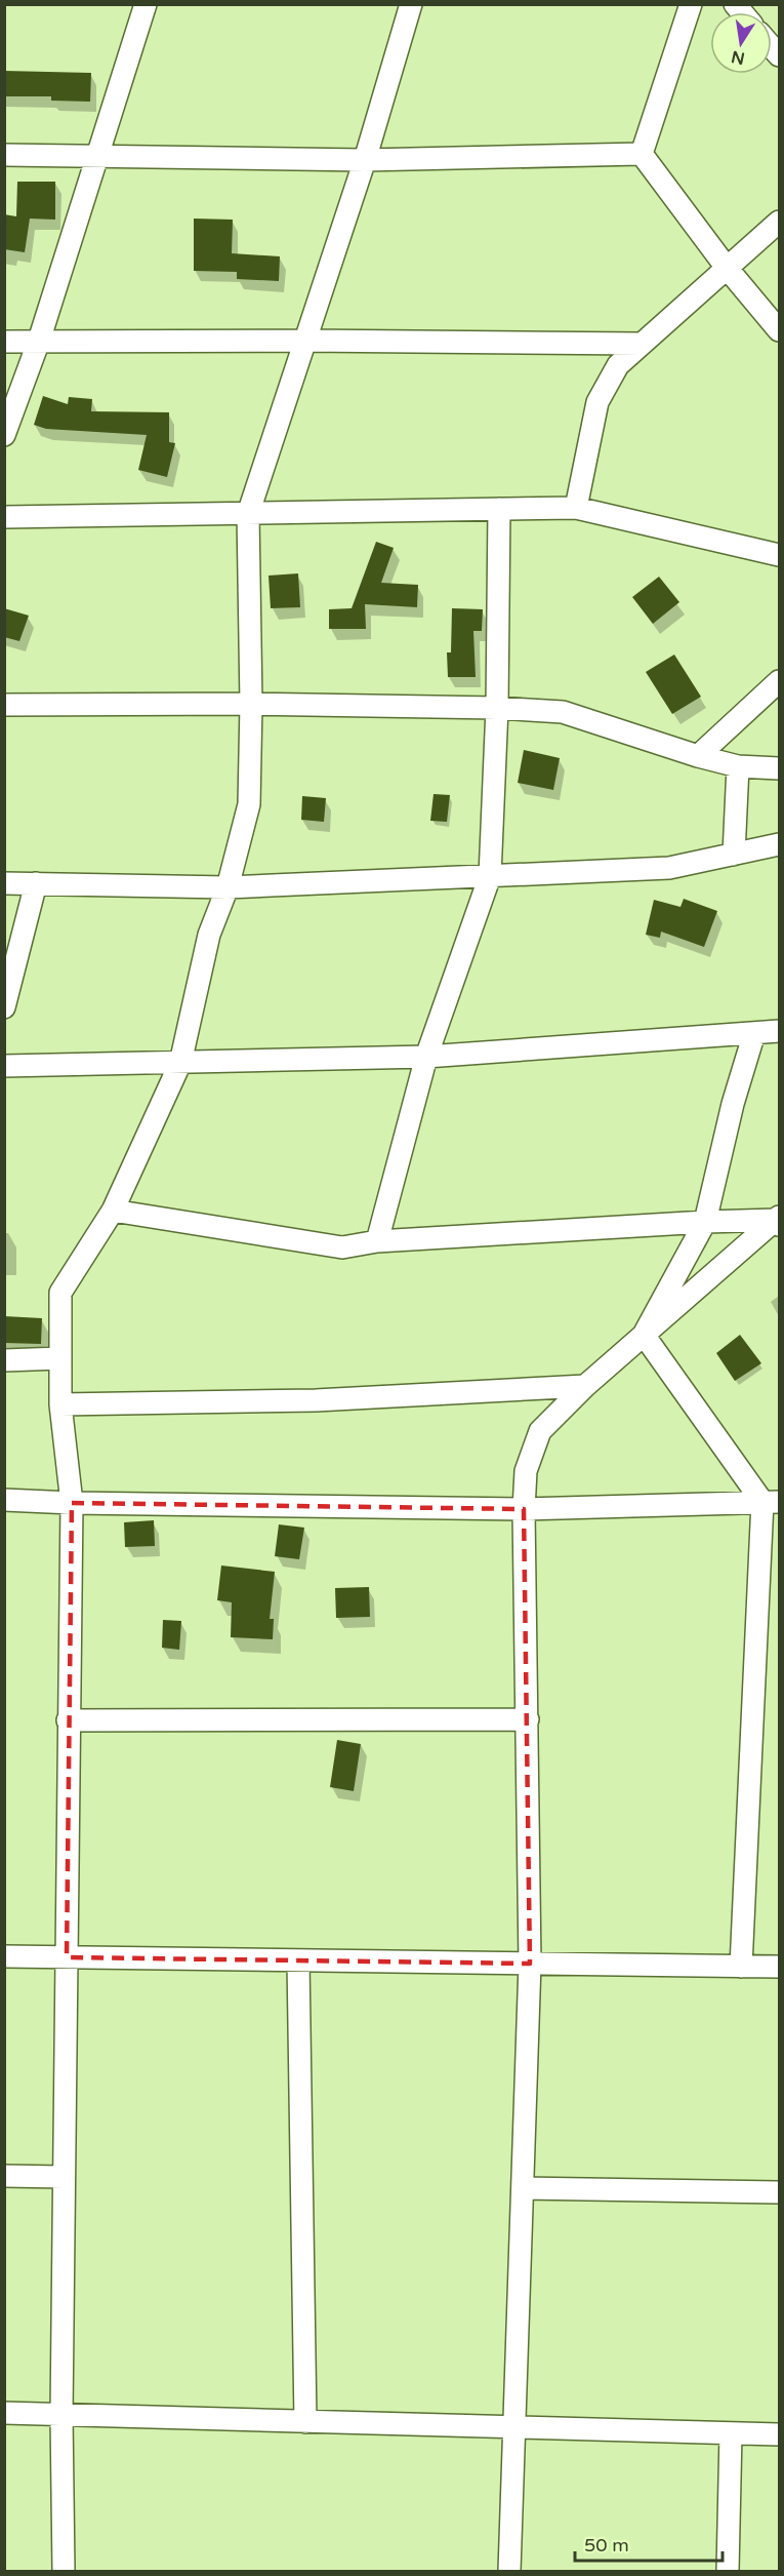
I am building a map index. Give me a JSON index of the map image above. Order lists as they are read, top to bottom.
{
  "scale_bar": "50 m",
  "north": "bottom"
}
